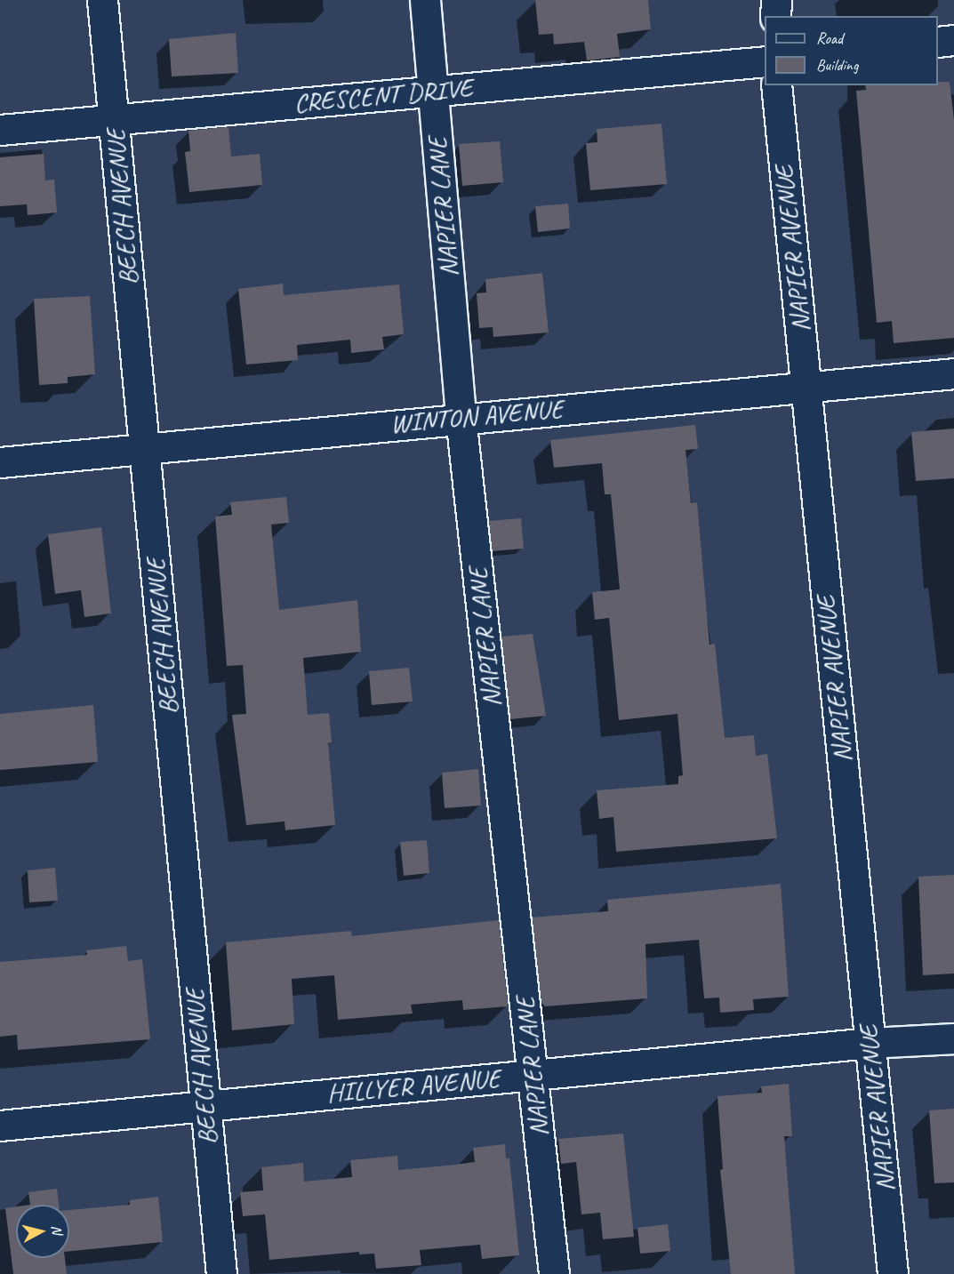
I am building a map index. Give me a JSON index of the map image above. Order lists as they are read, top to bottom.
{
  "streets": {
    "street": [
      "CRESCENT DRIVE",
      "BEECH AVENUE",
      "NAPIER LANE",
      "NAPIER AVENUE",
      "WINTON AVENUE",
      "HILLYER AVENUE"
    ]
  },
  "crossings": [
    ["CRESCENT DRIVE", "BEECH AVENUE"],
    ["CRESCENT DRIVE", "NAPIER LANE"],
    ["BEECH AVENUE", "WINTON AVENUE"],
    ["BEECH AVENUE", "HILLYER AVENUE"],
    ["NAPIER LANE", "WINTON AVENUE"],
    ["NAPIER LANE", "HILLYER AVENUE"],
    ["NAPIER AVENUE", "WINTON AVENUE"],
    ["NAPIER AVENUE", "HILLYER AVENUE"]
  ],
  "legend": ["Road", "Building"],
  "north": "right"
}
